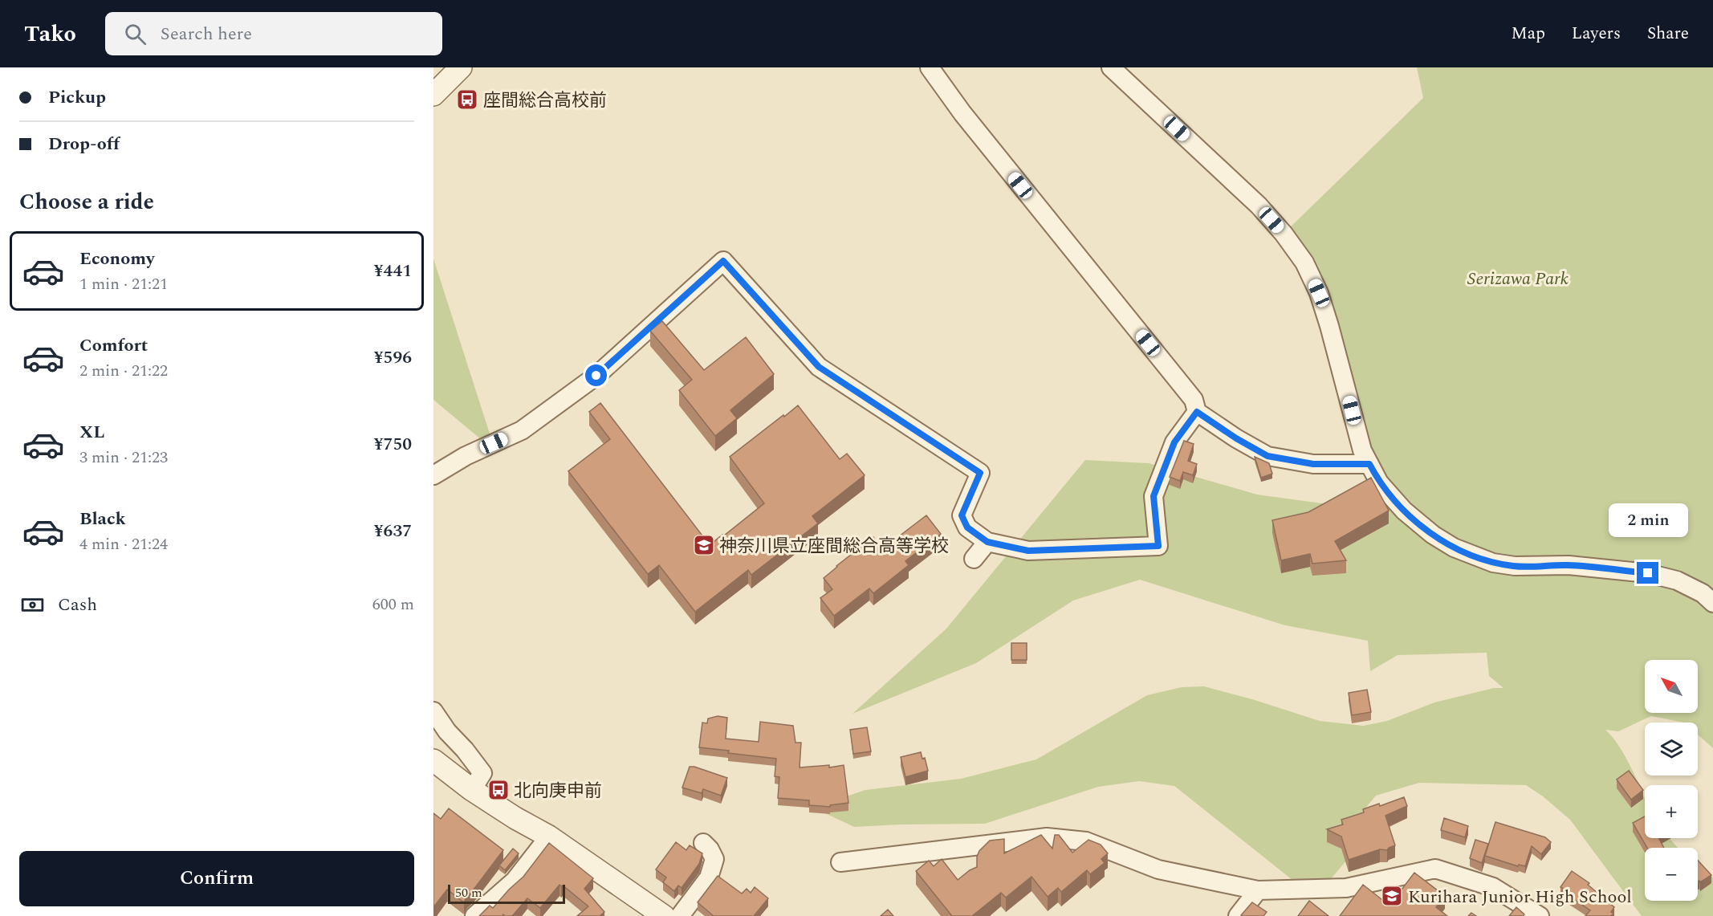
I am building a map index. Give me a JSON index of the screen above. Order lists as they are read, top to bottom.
{
  "parks": ["Serizawa Park"],
  "places": {
    "bus stop": ["座間総合高校前", "北向庚申前"],
    "school or university": ["神奈川県立座間総合高等学校", "Kurihara Junior High School"]
  },
  "scale_bar": "50 m",
  "north": "top left",
  "page": {
    "header": "Tako",
    "search": "Search here",
    "nav": ["Map", "Layers", "Share"],
    "banner": ["Pickup", "Drop-off"],
    "heading": "Choose a ride",
    "list": [
      {
        "name": "Economy",
        "note": "1 min · 21:21",
        "value": "¥441"
      },
      {
        "name": "Comfort",
        "note": "2 min · 21:22",
        "value": "¥596"
      },
      {
        "name": "XL",
        "note": "3 min · 21:23",
        "value": "¥750"
      },
      {
        "name": "Black",
        "note": "4 min · 21:24",
        "value": "¥637"
      }
    ],
    "bubble": "2 min",
    "pay": ["Cash", "600 m"],
    "map_buttons": ["+", "−"],
    "buttons": "Confirm",
    "scale": "50 m"
  }
}
